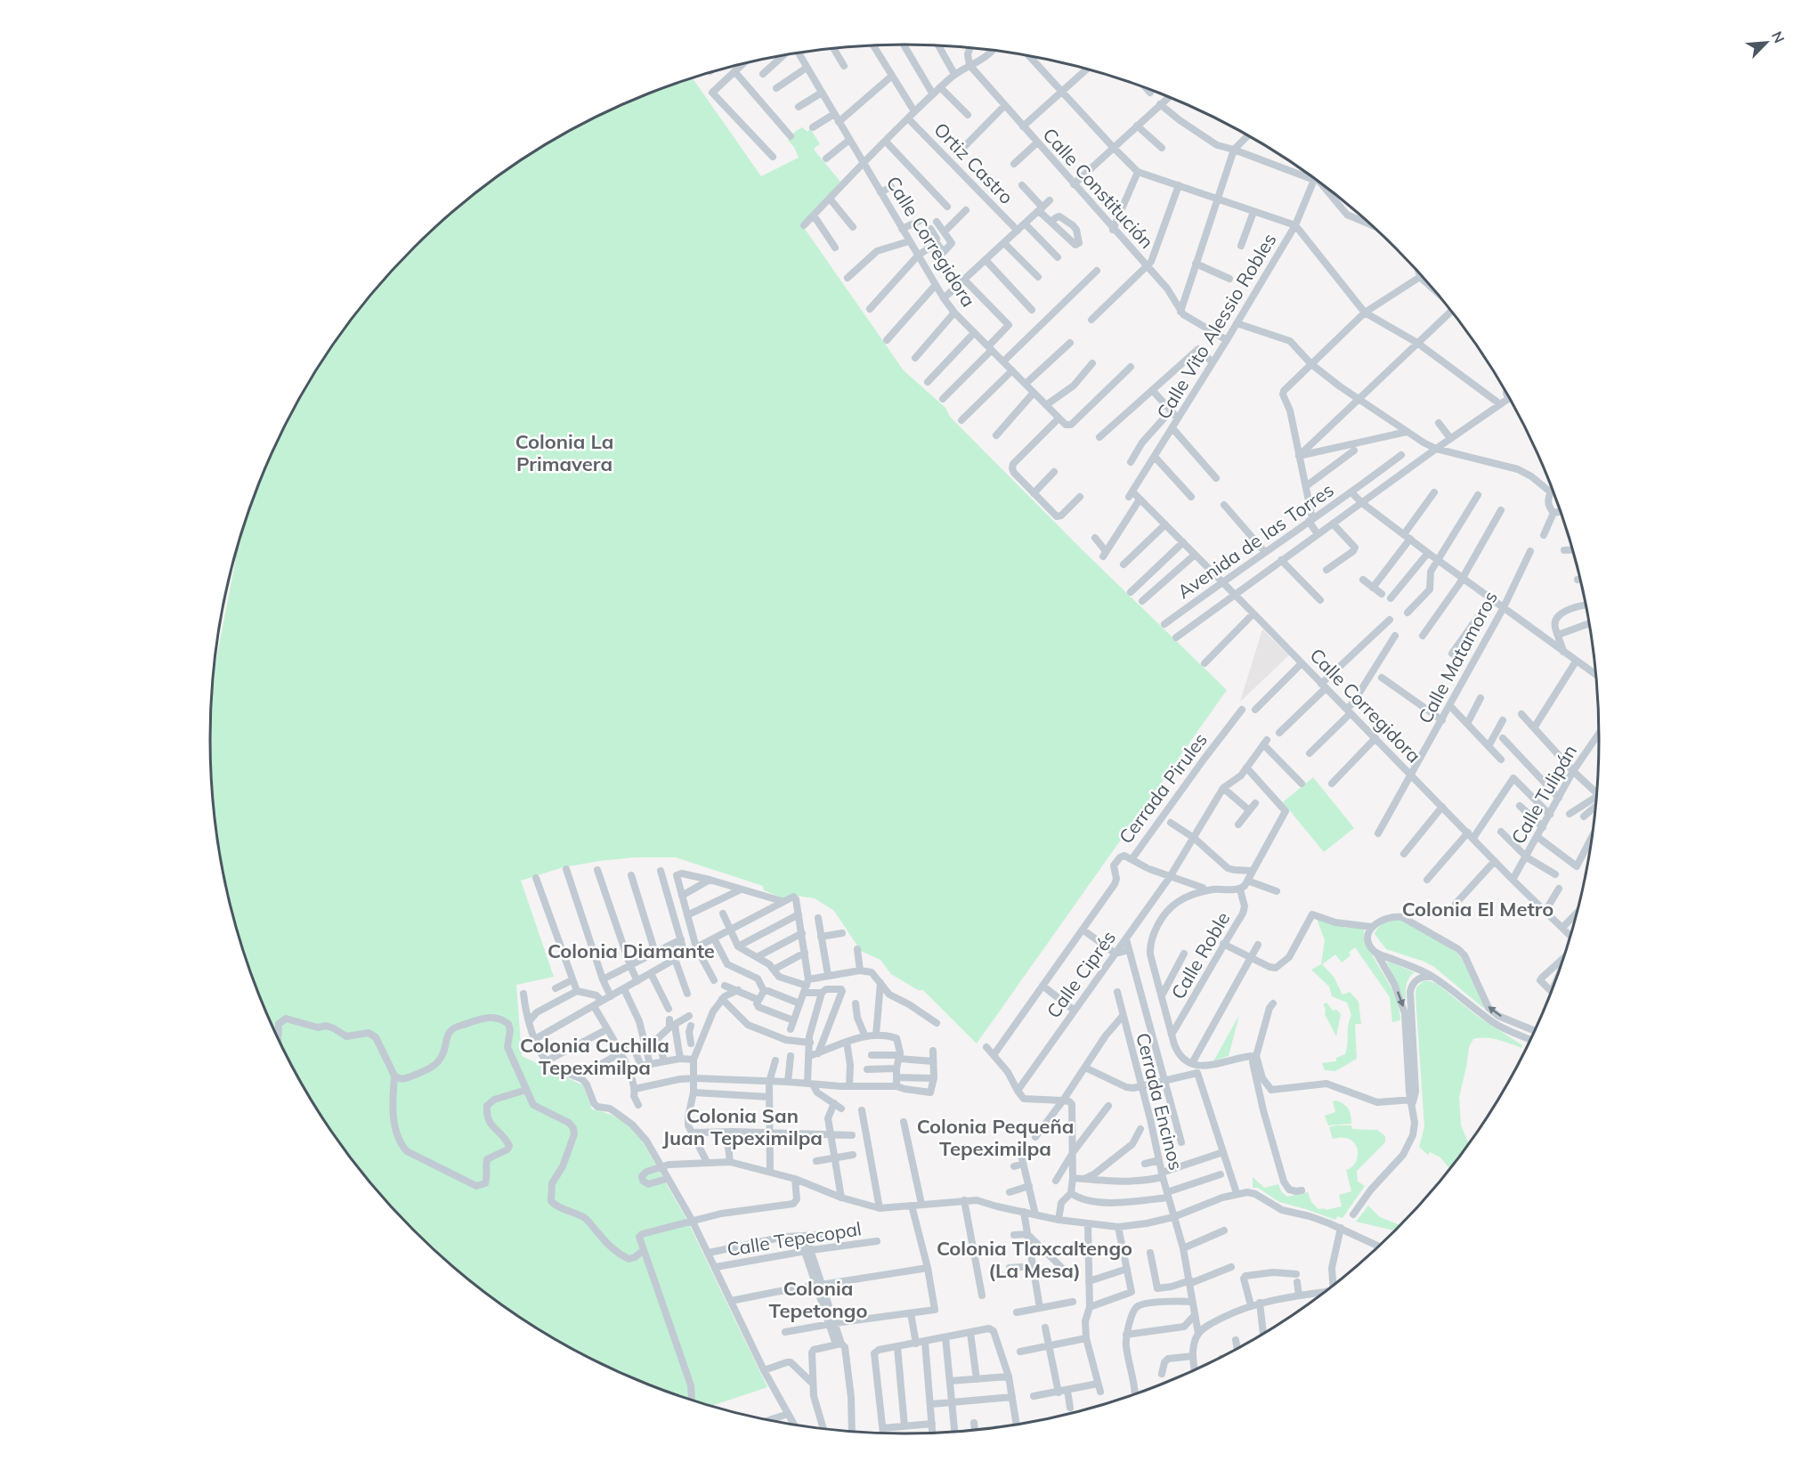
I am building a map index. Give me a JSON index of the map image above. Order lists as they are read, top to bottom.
{
  "streets": {
    "street": [
      "Ortiz Castro",
      "Calle Constitución",
      "Calle Corregidora",
      "Calle Vito Alessio Robles",
      "Avenida de las Torres",
      "Calle Matamoros",
      "Cerrada Pirules",
      "Calle Tulipán",
      "Calle Roble",
      "Calle Ciprés",
      "Cerrada Encinos",
      "Calle Tepecopal"
    ]
  },
  "crossings": [
    ["Calle Constitución", "Calle Vito Alessio Robles"],
    ["Calle Corregidora", "Calle Vito Alessio Robles"],
    ["Calle Corregidora", "Avenida de las Torres"],
    ["Calle Corregidora", "Calle Matamoros"],
    ["Calle Corregidora", "Calle Tulipán"]
  ],
  "districts": [
    "Colonia La Primavera",
    "Colonia El Metro",
    "Colonia Diamante",
    "Colonia Cuchilla Tepeximilpa",
    "Colonia San Juan Tepeximilpa",
    "Colonia Pequeña Tepeximilpa",
    "Colonia Tlaxcaltengo (La Mesa)",
    "Colonia Tepetongo"
  ],
  "north": "top right"
}
